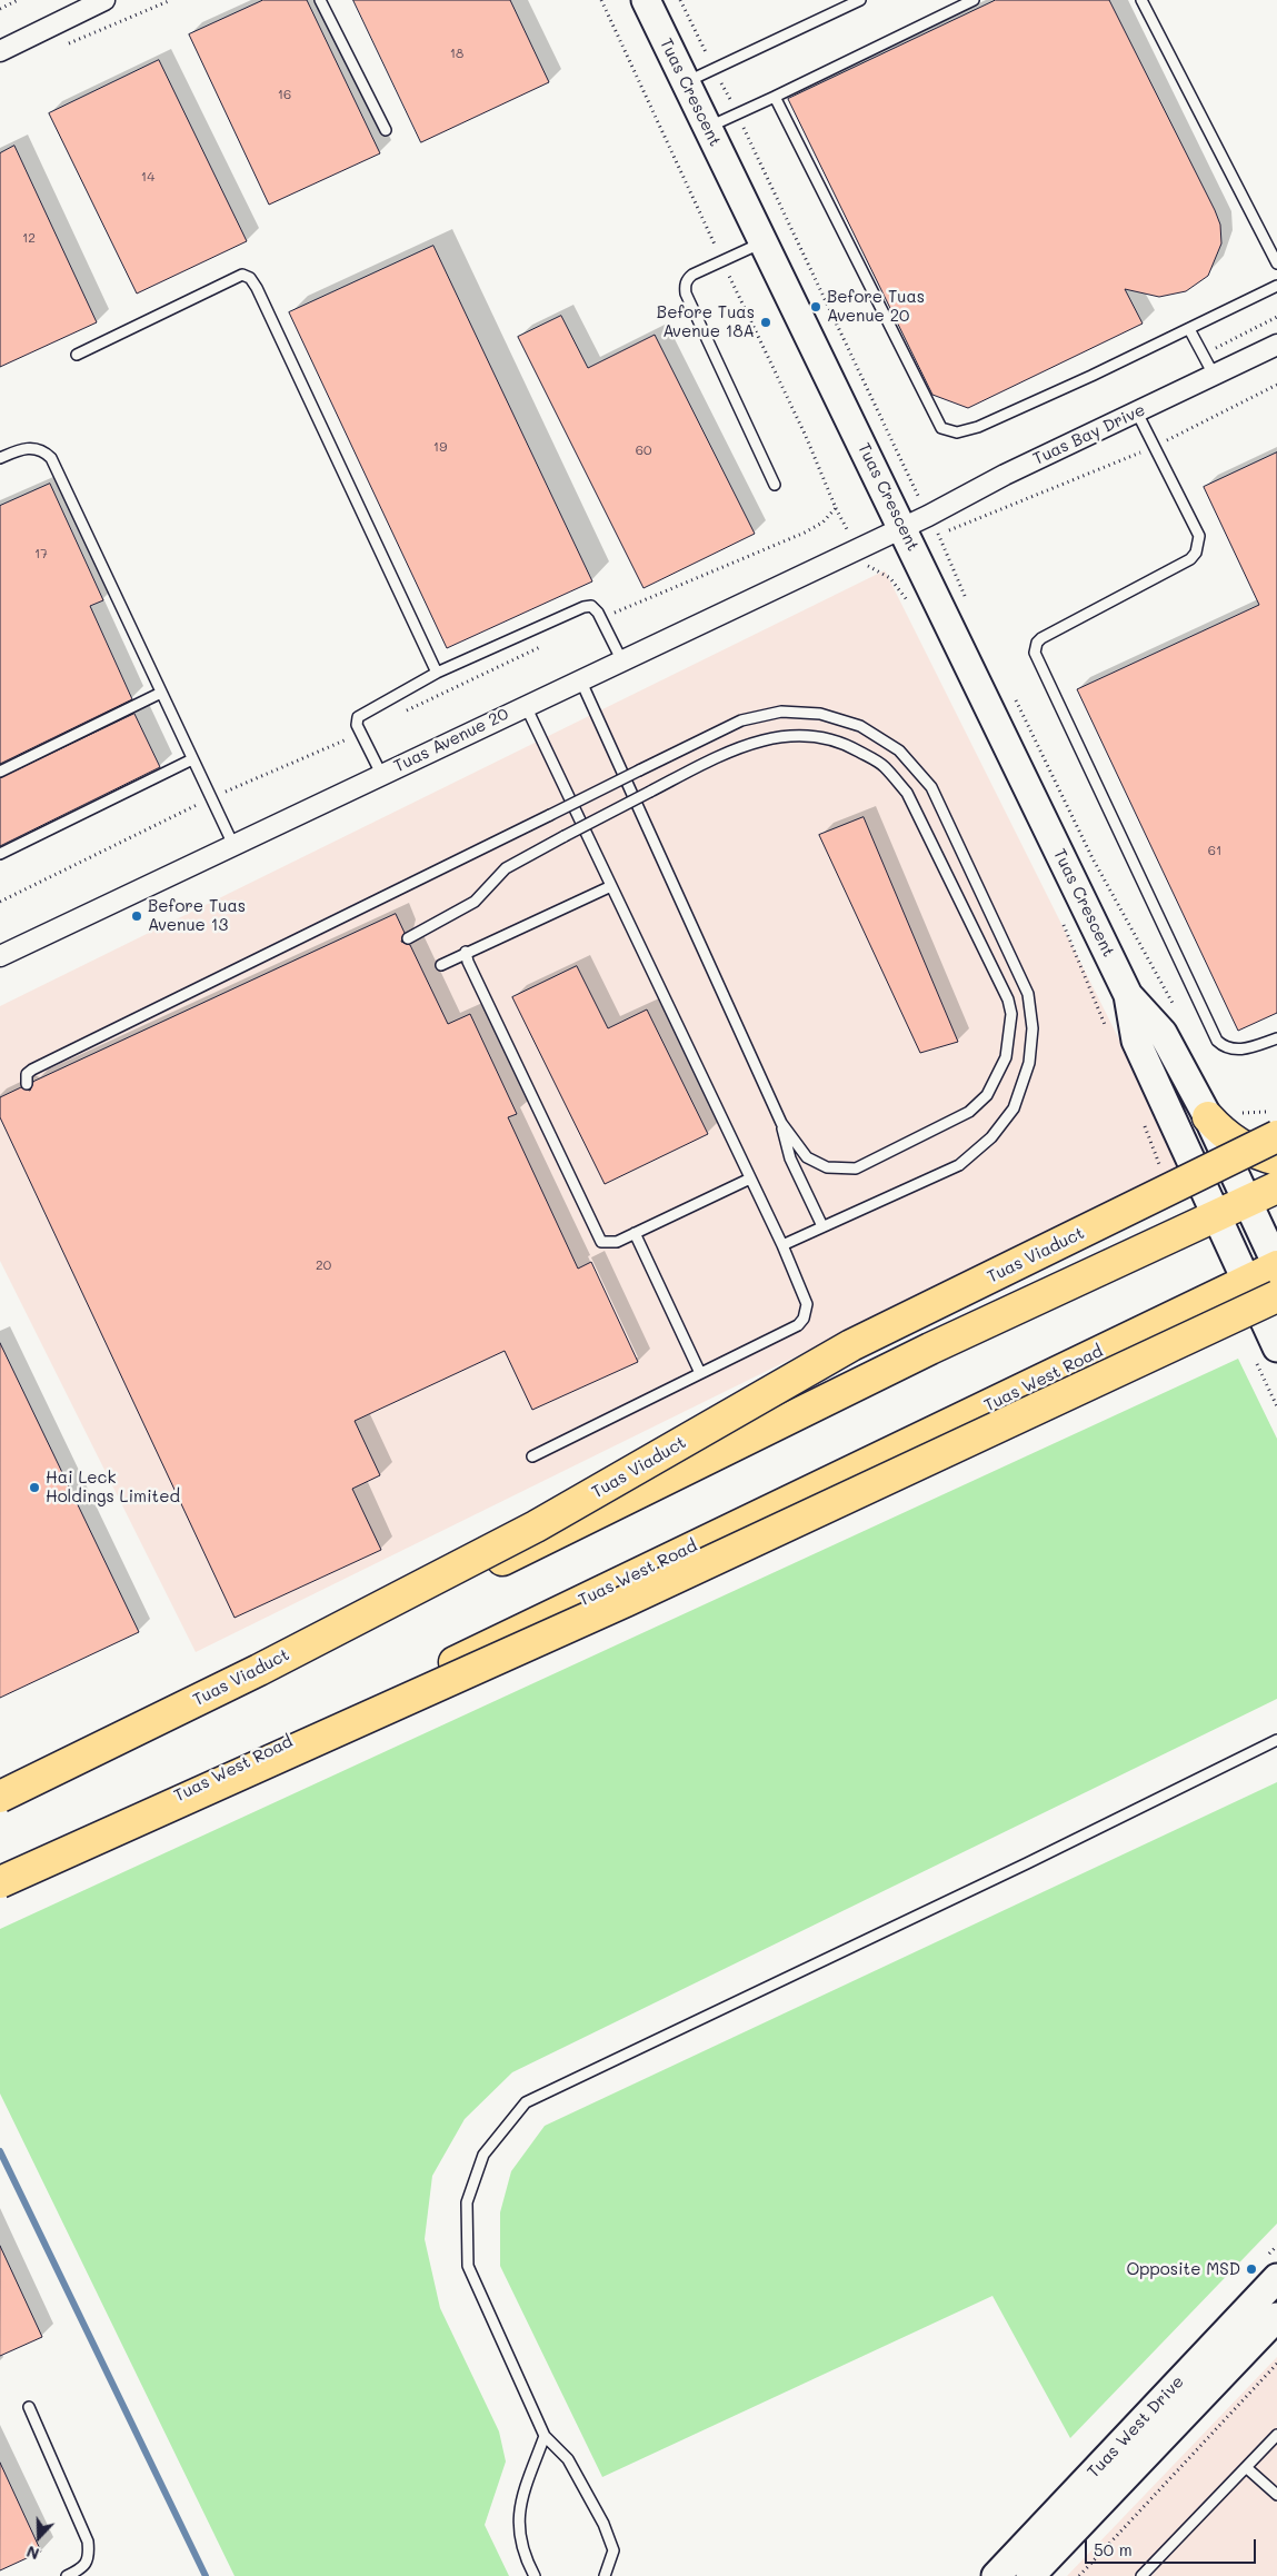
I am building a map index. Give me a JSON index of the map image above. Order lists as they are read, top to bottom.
{
  "streets": {
    "main road": ["Tuas Viaduct", "Tuas West Road"],
    "street": [
      "Tuas Crescent",
      "Tuas Bay Drive",
      "Tuas Avenue 20",
      "Tuas West Drive"
    ]
  },
  "crossings": [
    ["Tuas Crescent", "Tuas Bay Drive"],
    ["Tuas Crescent", "Tuas Avenue 20"],
    ["Tuas Crescent", "Tuas West Road"],
    ["Tuas Bay Drive", "Tuas Avenue 20"]
  ],
  "places": [
    "Before Tuas Avenue 20",
    "Before Tuas Avenue 18A",
    "Before Tuas Avenue 13",
    "Hai Leck Holdings Limited",
    "Opposite MSD"
  ],
  "house_numbers": [
    "18",
    "16",
    "14",
    "12",
    "19",
    "60",
    "17",
    "61",
    "20"
  ],
  "scale_bar": "50 m",
  "north": "bottom"
}
